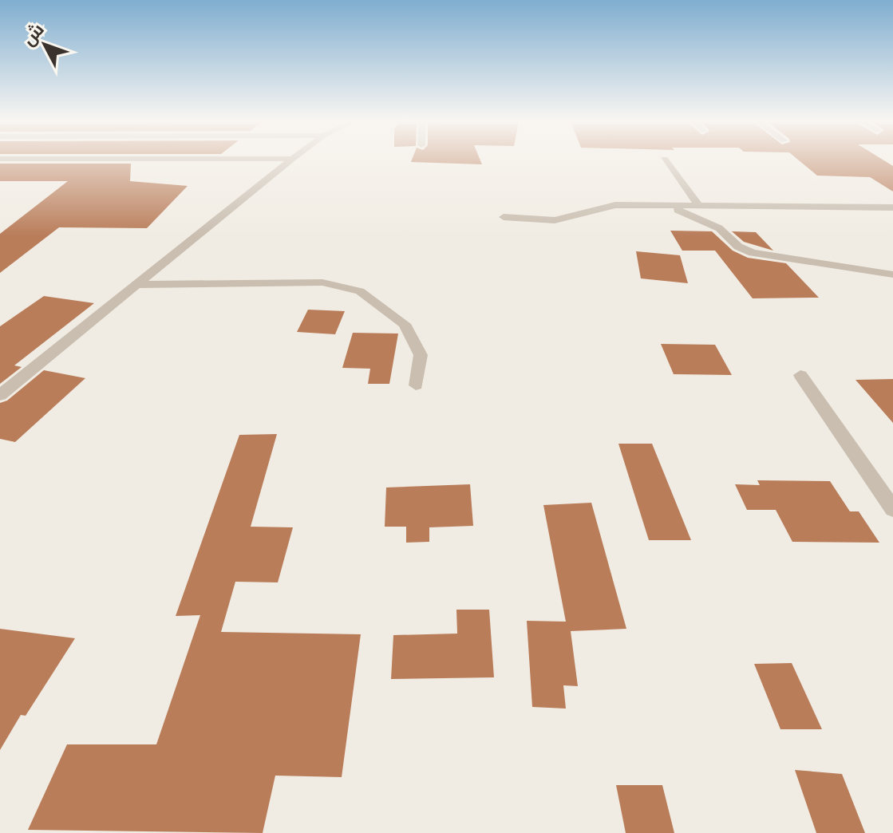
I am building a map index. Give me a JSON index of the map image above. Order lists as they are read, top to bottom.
{
  "north": "top left"
}
